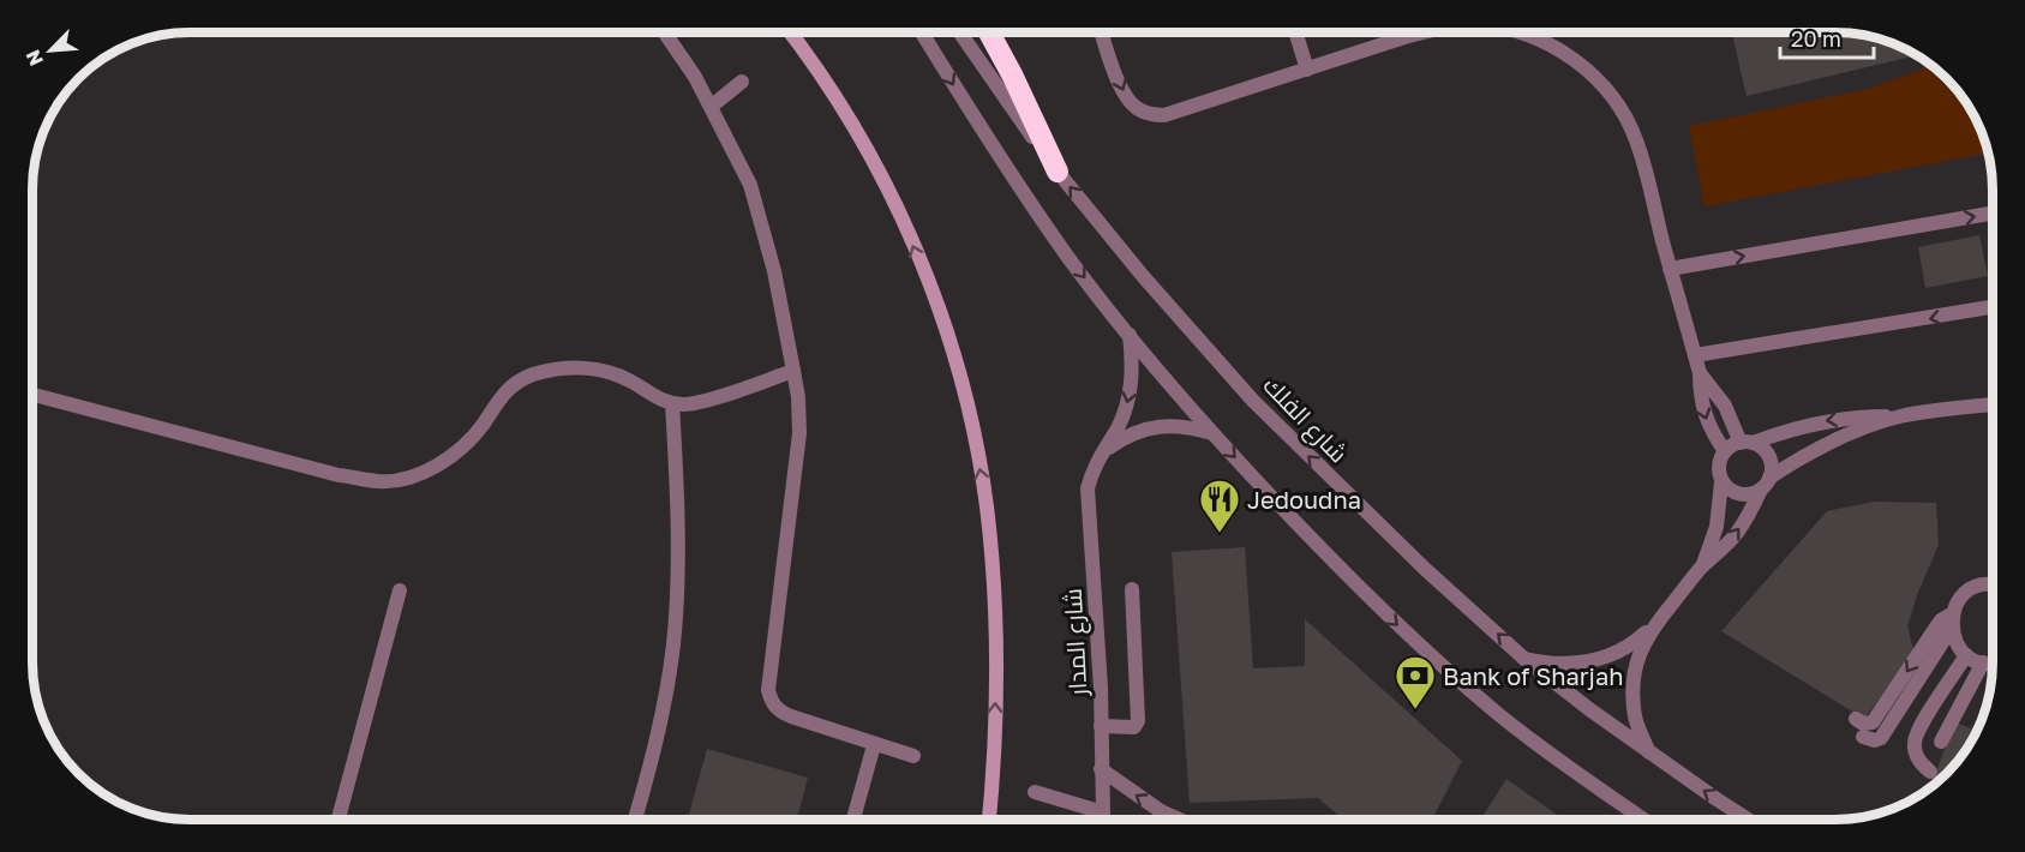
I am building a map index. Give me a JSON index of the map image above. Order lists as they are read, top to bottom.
{
  "streets": {
    "street": ["شارع الفلك", "شارع المدار"]
  },
  "places": {
    "restaurant": ["Jedoudna"],
    "bank": ["Bank of Sharjah"]
  },
  "scale_bar": "20 m",
  "north": "bottom left"
}
